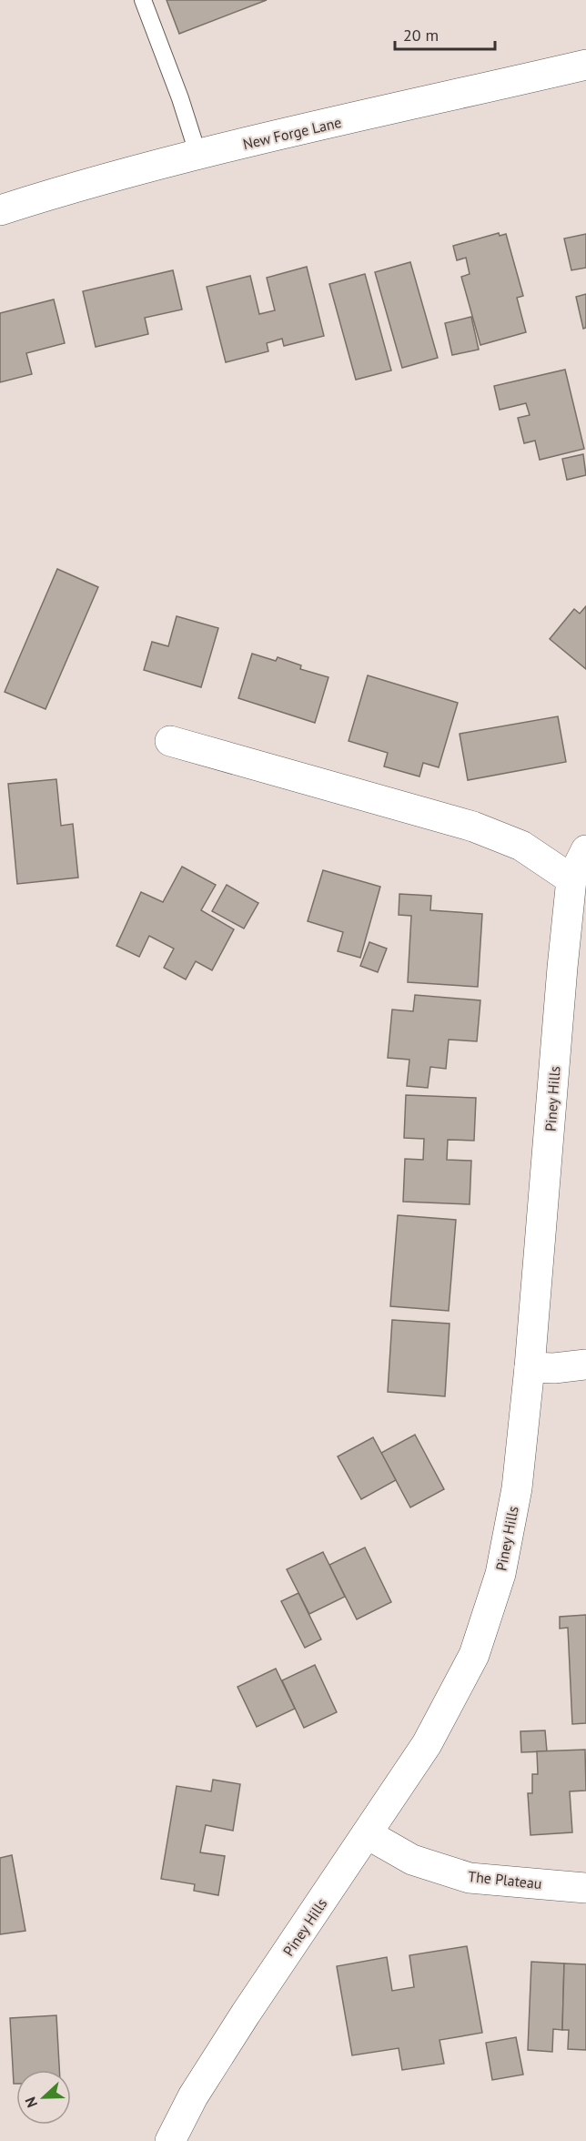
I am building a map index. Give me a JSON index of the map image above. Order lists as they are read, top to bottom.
{
  "streets": {
    "street": ["New Forge Lane", "Piney Hills", "The Plateau"]
  },
  "crossings": [
    ["Piney Hills", "The Plateau"]
  ],
  "scale_bar": "20 m",
  "north": "left"
}
